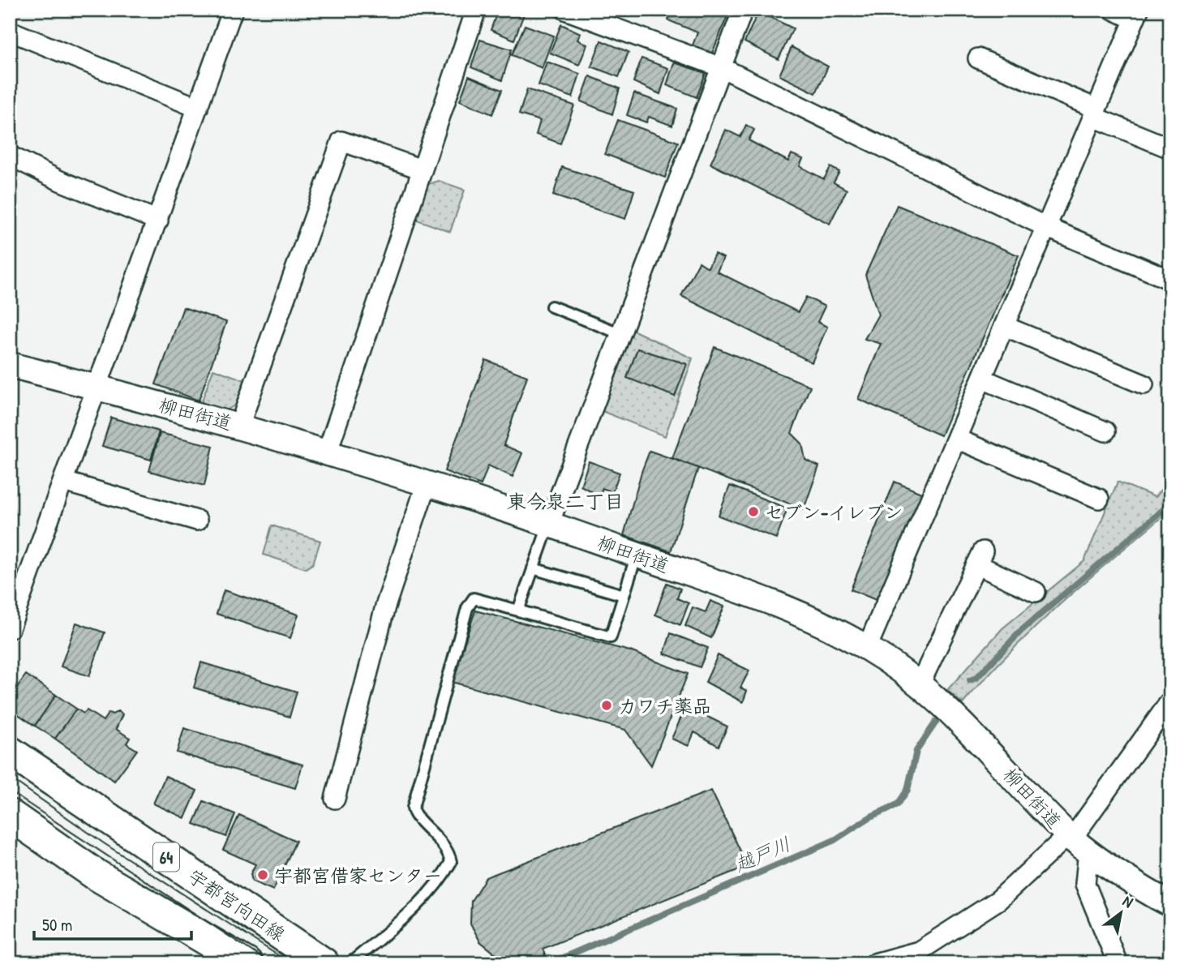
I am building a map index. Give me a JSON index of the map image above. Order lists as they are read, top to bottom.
{
  "streets": {
    "main road": ["64", "宇都宮向田線"],
    "street": ["柳田街道"]
  },
  "districts": ["東今泉二丁目"],
  "water": ["越戸川"],
  "places": ["セブン-イレブン", "カワチ薬品", "宇都宮借家センター"],
  "scale_bar": "50 m",
  "north": "top right"
}
